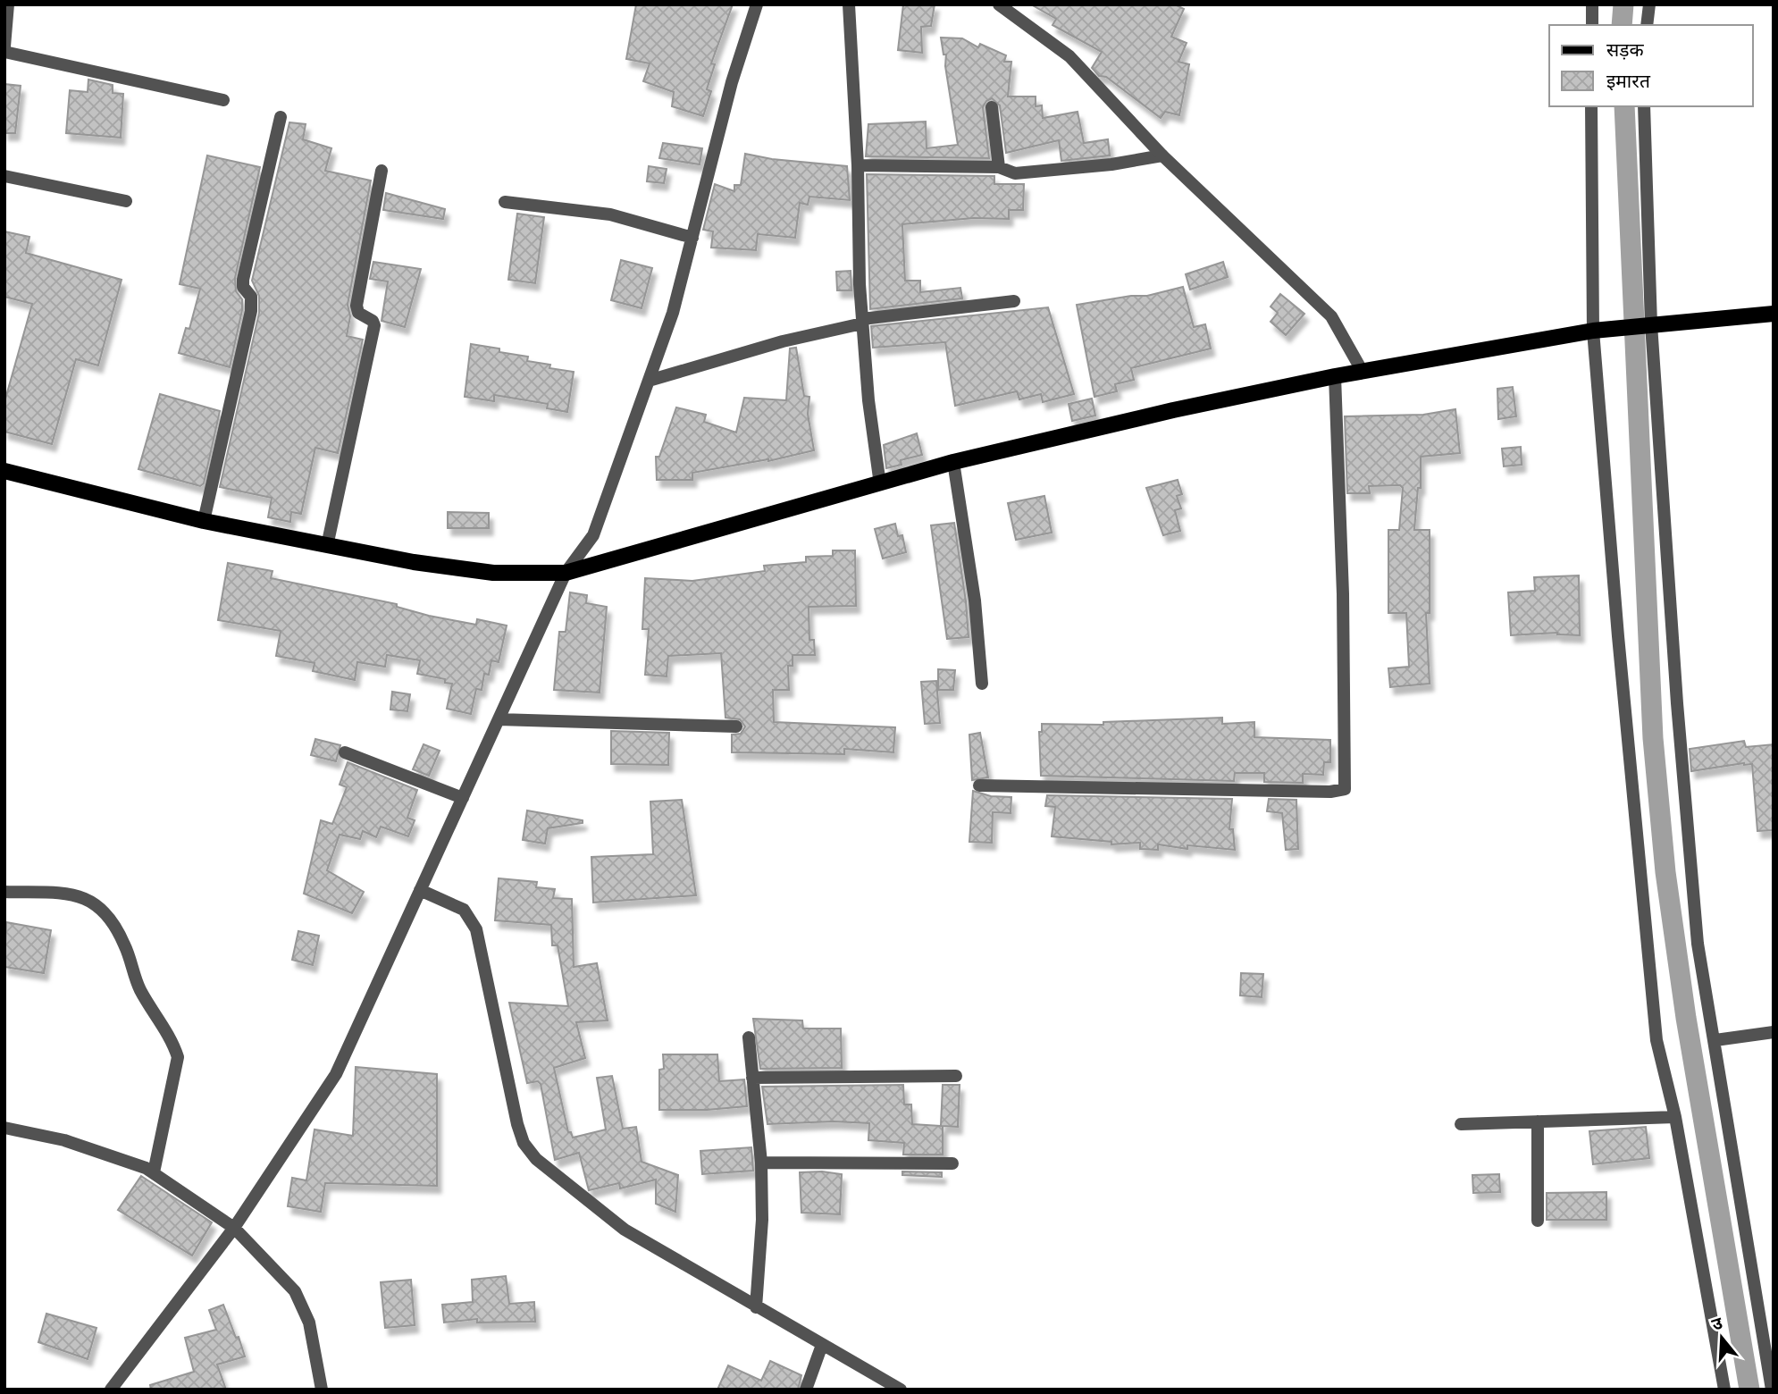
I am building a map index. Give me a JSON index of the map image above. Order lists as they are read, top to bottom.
{
  "legend": ["सड़क", "इमारत"],
  "north": "top"
}
